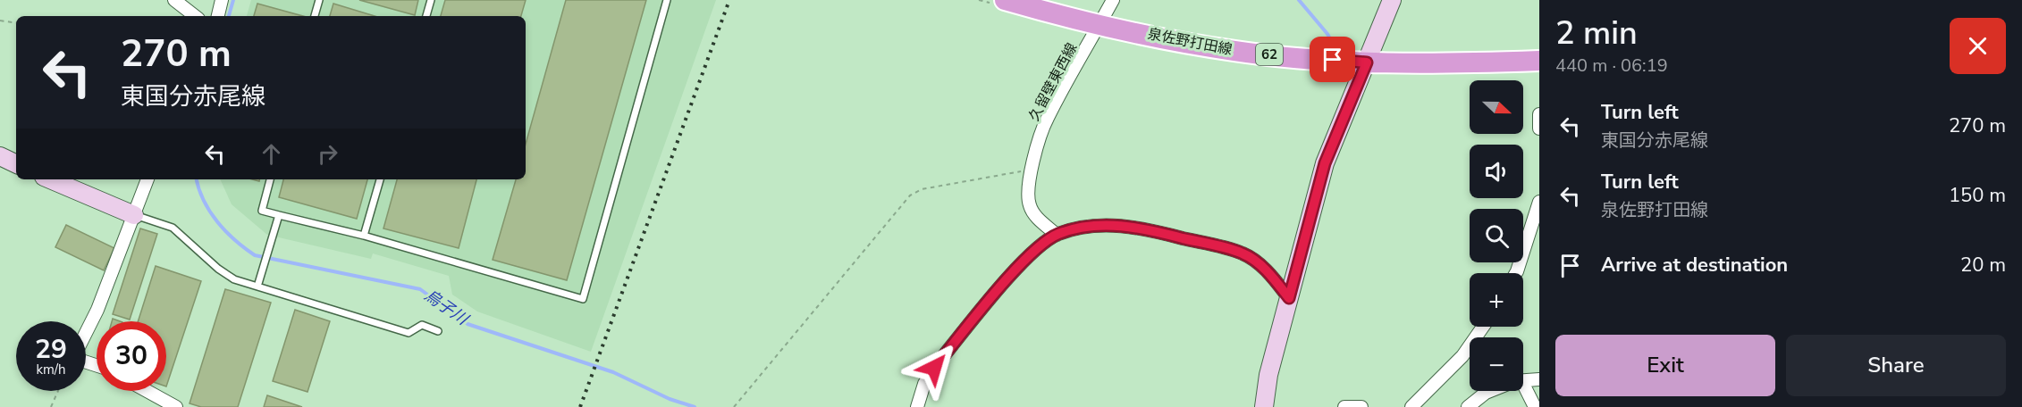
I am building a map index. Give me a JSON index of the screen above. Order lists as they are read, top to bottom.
{
  "streets": {
    "main road": ["泉佐野打田線", "62"],
    "street": ["久留壁東西線"]
  },
  "crossings": [
    ["泉佐野打田線", "久留壁東西線"]
  ],
  "water": ["烏子川"],
  "north": "right",
  "page": {
    "heading": ["2 min", "440 m · 06:19"],
    "turn": ["270 m", "東国分赤尾線"],
    "map_buttons": ["+", "−"],
    "list": [
      {
        "name": "Turn left",
        "note": "東国分赤尾線",
        "value": "270 m"
      },
      {
        "name": "Turn left",
        "note": "泉佐野打田線",
        "value": "150 m"
      },
      {
        "name": "Arrive at destination",
        "value": "20 m"
      }
    ],
    "speed": "29 km/h",
    "limit": "30",
    "buttons": ["Exit", "Share"]
  }
}
